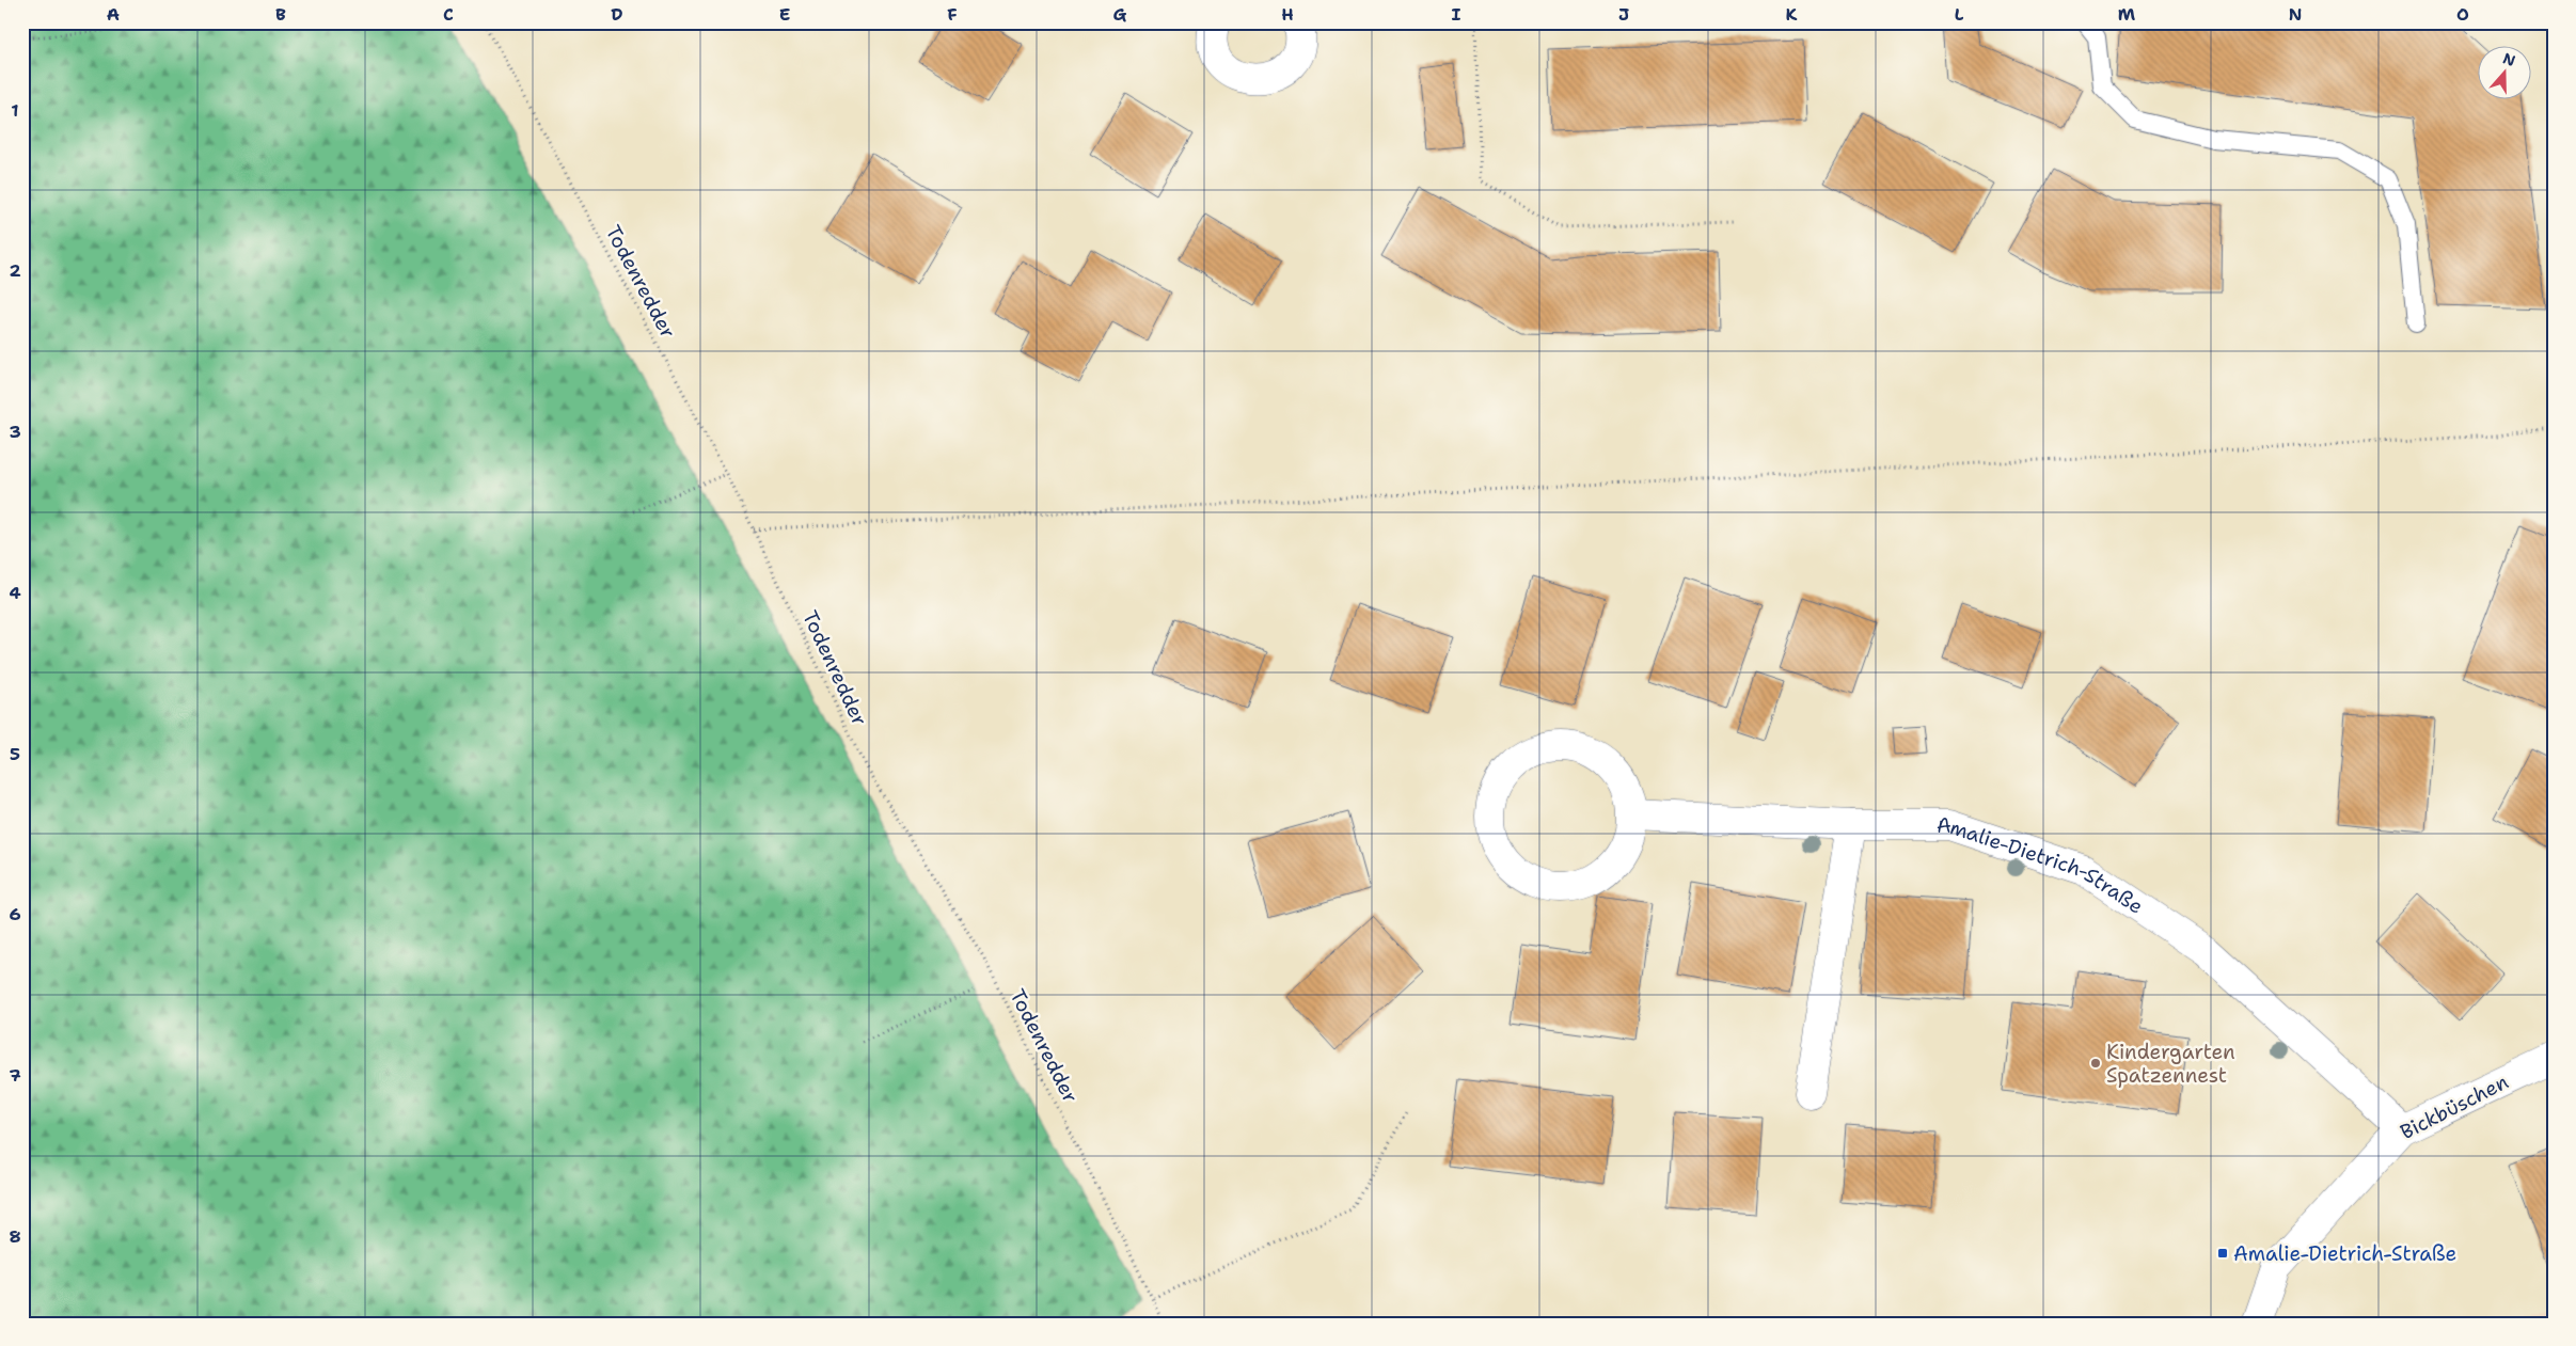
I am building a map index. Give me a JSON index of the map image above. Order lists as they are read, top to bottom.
{
  "streets": {
    "street": ["Amalie-Dietrich-Straße", "Bickbüschen"],
    "path": ["Todenredder"]
  },
  "crossings": [
    ["Amalie-Dietrich-Straße", "Bickbüschen"]
  ],
  "places": {
    "other": ["Kindergarten Spatzennest"],
    "transit": ["Amalie-Dietrich-Straße"]
  },
  "north": "top",
  "grid": {
    "columns": [
      "A",
      "B",
      "C",
      "D",
      "E",
      "F",
      "G",
      "H",
      "I",
      "J",
      "K",
      "L",
      "M",
      "N",
      "O"
    ],
    "rows": [
      "1",
      "2",
      "3",
      "4",
      "5",
      "6",
      "7",
      "8"
    ]
  }
}
